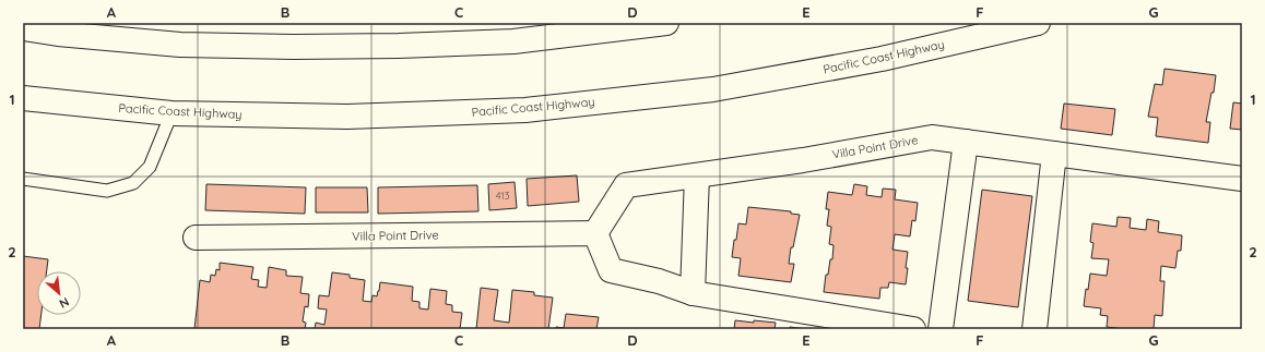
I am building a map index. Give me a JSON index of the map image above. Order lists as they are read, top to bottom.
{
  "streets": {
    "main road": ["Pacific Coast Highway", "Villa Point Drive"]
  },
  "house_numbers": ["413"],
  "north": "bottom right",
  "grid": {
    "columns": [
      "A",
      "B",
      "C",
      "D",
      "E",
      "F",
      "G"
    ],
    "rows": ["1", "2"]
  }
}
